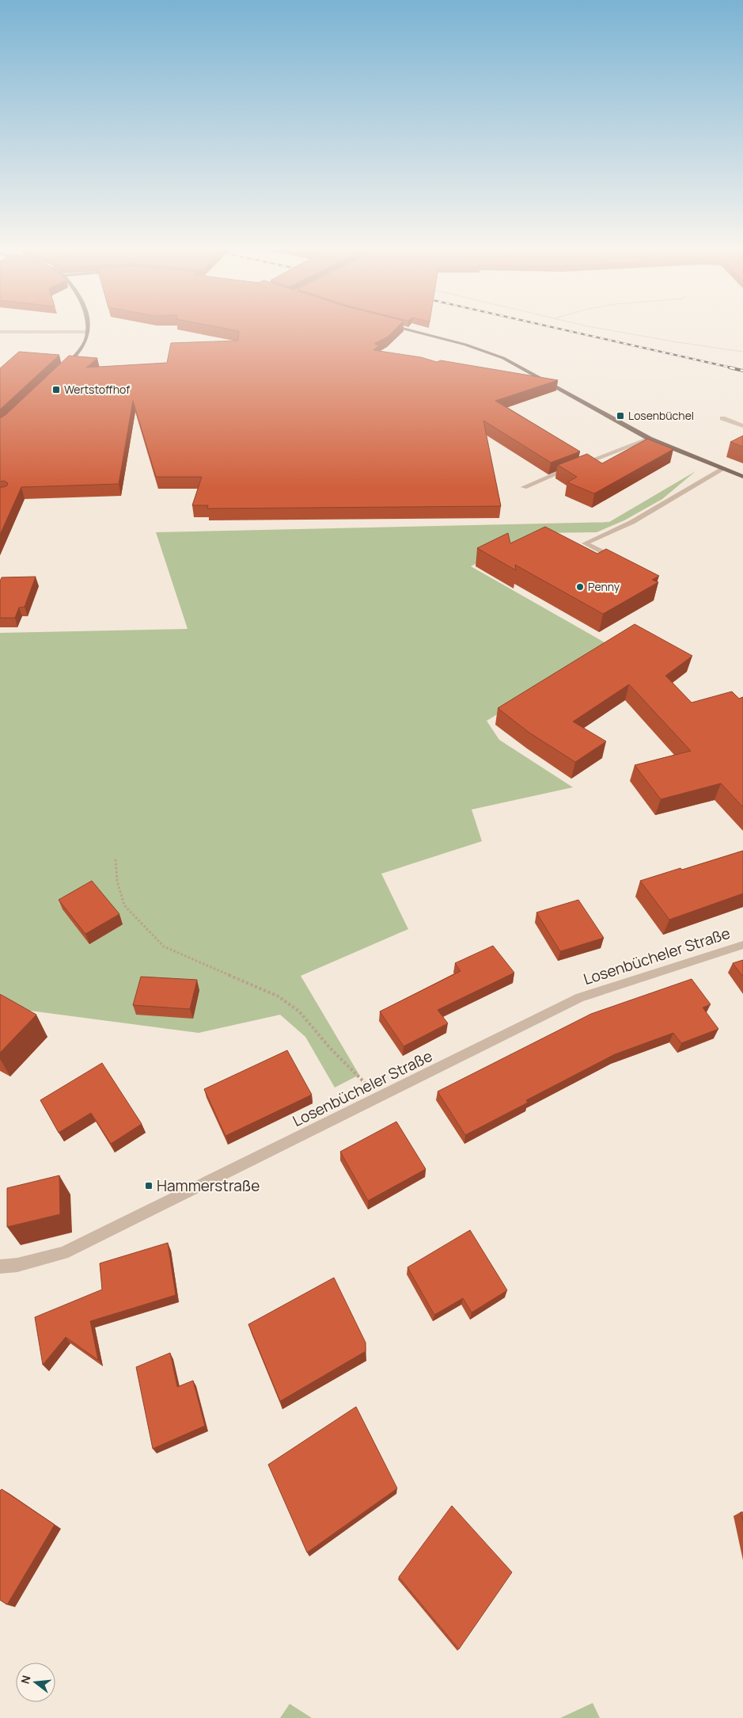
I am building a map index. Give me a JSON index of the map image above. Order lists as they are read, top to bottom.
{
  "streets": {
    "street": ["Losenbücheler Straße"]
  },
  "places": {
    "transit": ["Wertstoffhof", "Losenbüchel", "Hammerstraße"],
    "other": ["Penny"]
  },
  "north": "left"
}
